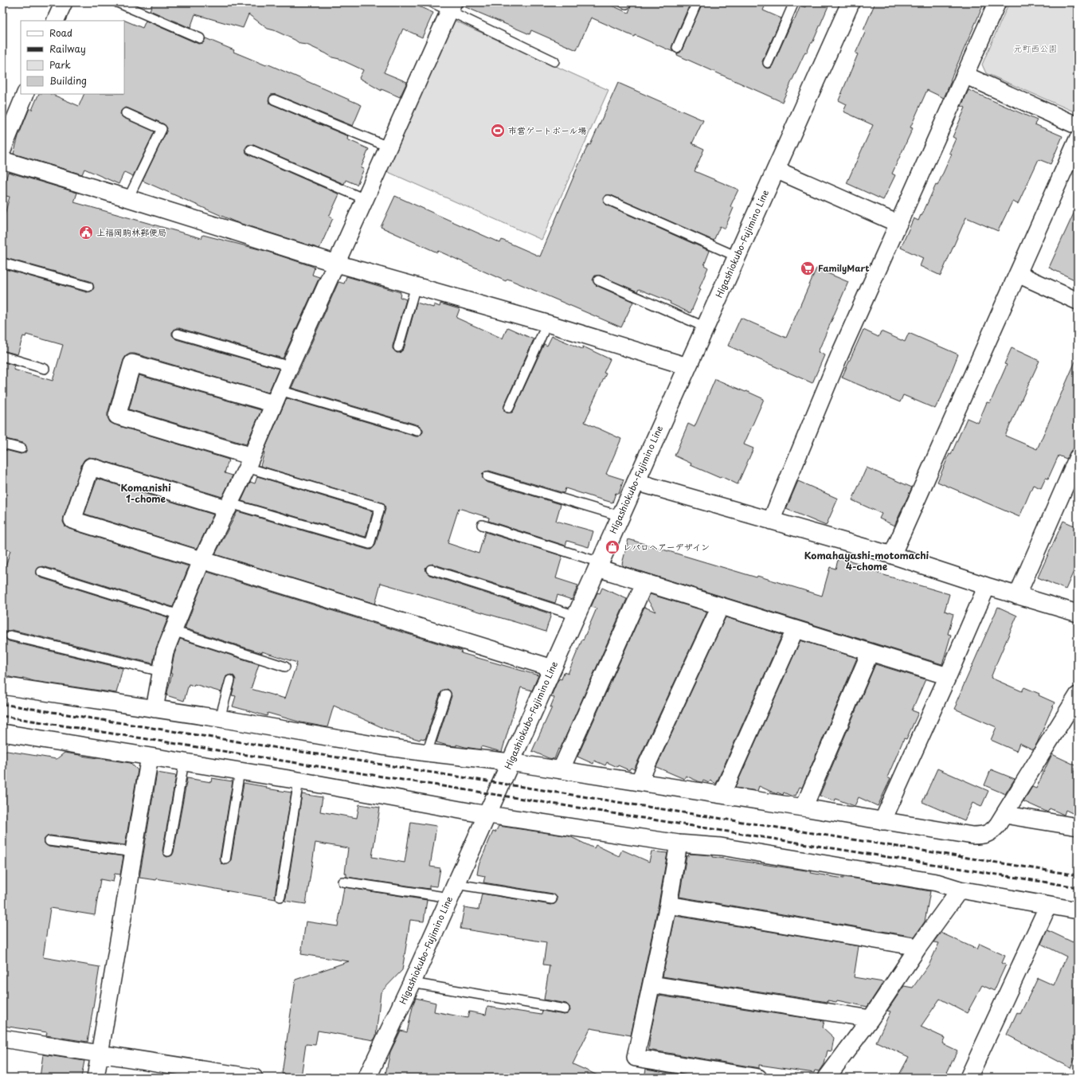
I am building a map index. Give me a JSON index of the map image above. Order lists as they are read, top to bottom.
{
  "streets": {
    "main road": ["Higashiokubo-Fujimino Line"]
  },
  "districts": ["Komanishi 1-chome", "Komahayashi-motomachi 4-chome"],
  "parks": ["元町西公園"],
  "places": {
    "sports": ["市営ゲートボール場"],
    "public building": ["上福岡駒林郵便局"],
    "supermarket": ["FamilyMart"],
    "shop": ["レパロヘアーデザイン"]
  },
  "legend": [
    "Road",
    "Railway",
    "Park",
    "Building"
  ]
}
